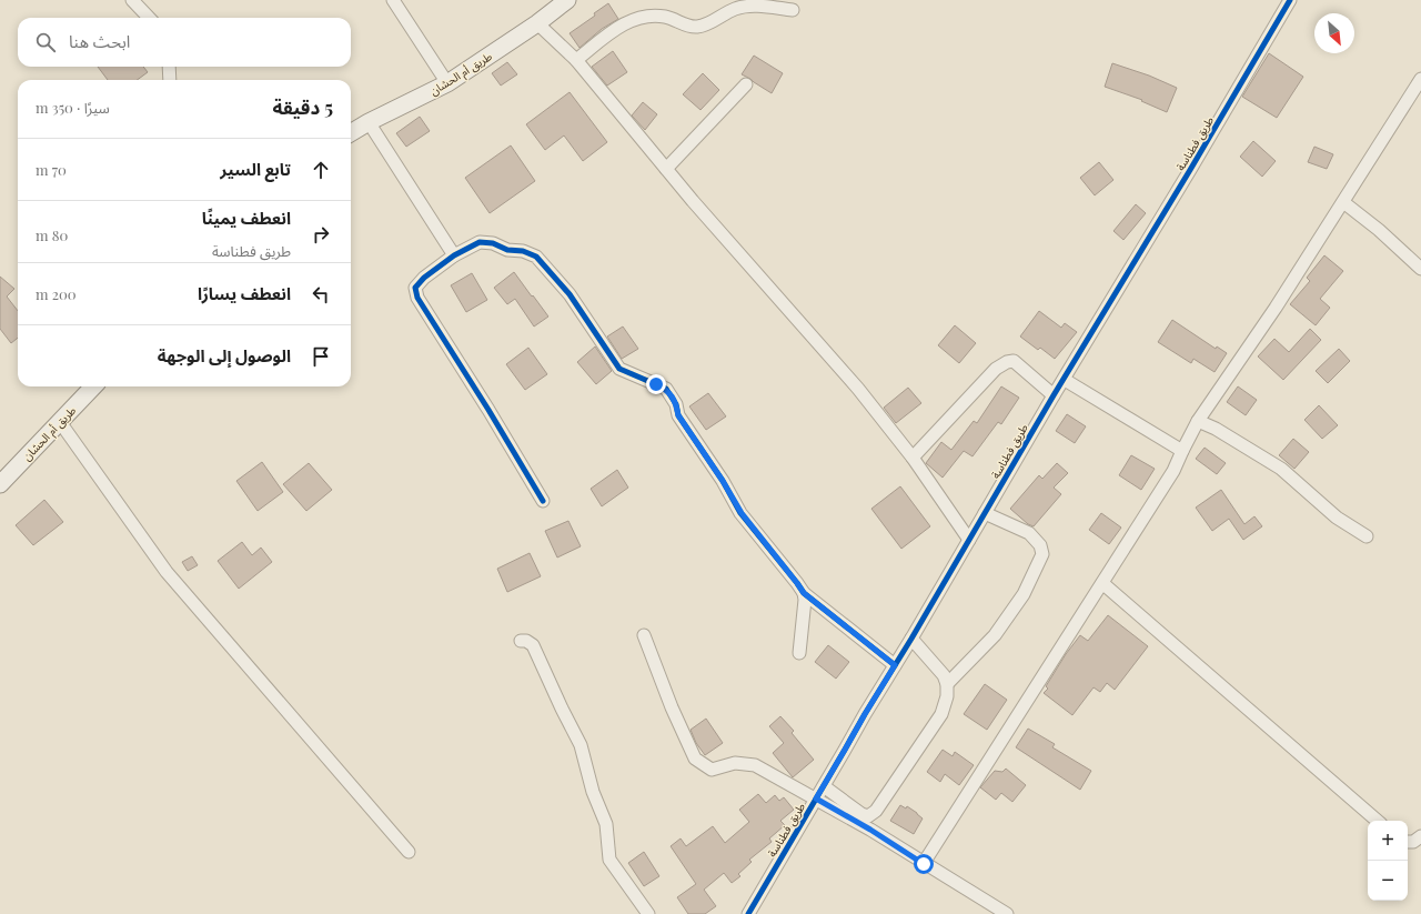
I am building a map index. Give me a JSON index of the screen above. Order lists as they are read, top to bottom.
{
  "streets": {
    "street": ["طريق أم الحشان", "طريق فطناسة"]
  },
  "north": "bottom right",
  "page": {
    "search": "ابحث هنا",
    "heading": ["5 دقيقة", "سيرًا · 350 m"],
    "list": [
      ["تابع السير", "70 m"],
      ["انعطف يمينًا", "طريق فطناسة", "80 m"],
      ["انعطف يسارًا", "200 m"],
      "الوصول إلى الوجهة"
    ],
    "map_buttons": ["+", "−"]
  }
}
